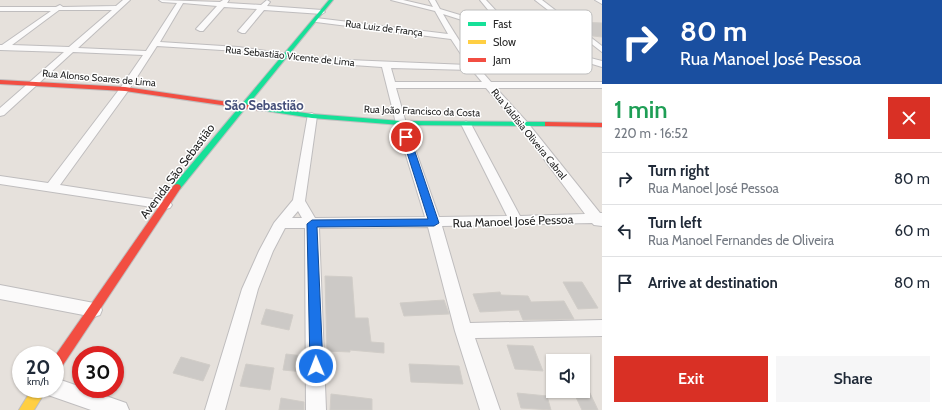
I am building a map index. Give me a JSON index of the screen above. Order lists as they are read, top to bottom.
{
  "streets": {
    "main road": ["Rua Alonso Soares de Lima", "Rua João Francisco da Costa", "Avenida São Sebastião"],
    "street": [
      "Rua Luiz de França",
      "Rua Sebastião Vicente de Lima",
      "Rua Valdisia Oliveira Cabral",
      "Rua Manoel José Pessoa"
    ]
  },
  "crossings": [
    ["Rua Luiz de França", "Rua Valdisia Oliveira Cabral"],
    ["Rua Luiz de França", "Avenida São Sebastião"],
    ["Rua Sebastião Vicente de Lima", "Avenida São Sebastião"],
    ["Rua Alonso Soares de Lima", "Rua João Francisco da Costa"],
    ["Rua Alonso Soares de Lima", "Avenida São Sebastião"],
    ["Rua João Francisco da Costa", "Rua Valdisia Oliveira Cabral"],
    ["Rua João Francisco da Costa", "Avenida São Sebastião"],
    ["Rua Valdisia Oliveira Cabral", "Rua Manoel José Pessoa"]
  ],
  "districts": ["São Sebastião"],
  "legend": ["Fast", "Slow", "Jam"],
  "page": {
    "turn": ["80 m", "Rua Manoel José Pessoa"],
    "heading": ["1 min", "220 m · 16:52"],
    "list": [
      {
        "name": "Turn right",
        "note": "Rua Manoel José Pessoa",
        "value": "80 m"
      },
      {
        "name": "Turn left",
        "note": "Rua Manoel Fernandes de Oliveira",
        "value": "60 m"
      },
      {
        "name": "Arrive at destination",
        "value": "80 m"
      }
    ],
    "speed": "20 km/h",
    "limit": "30",
    "buttons": ["Exit", "Share"]
  }
}
